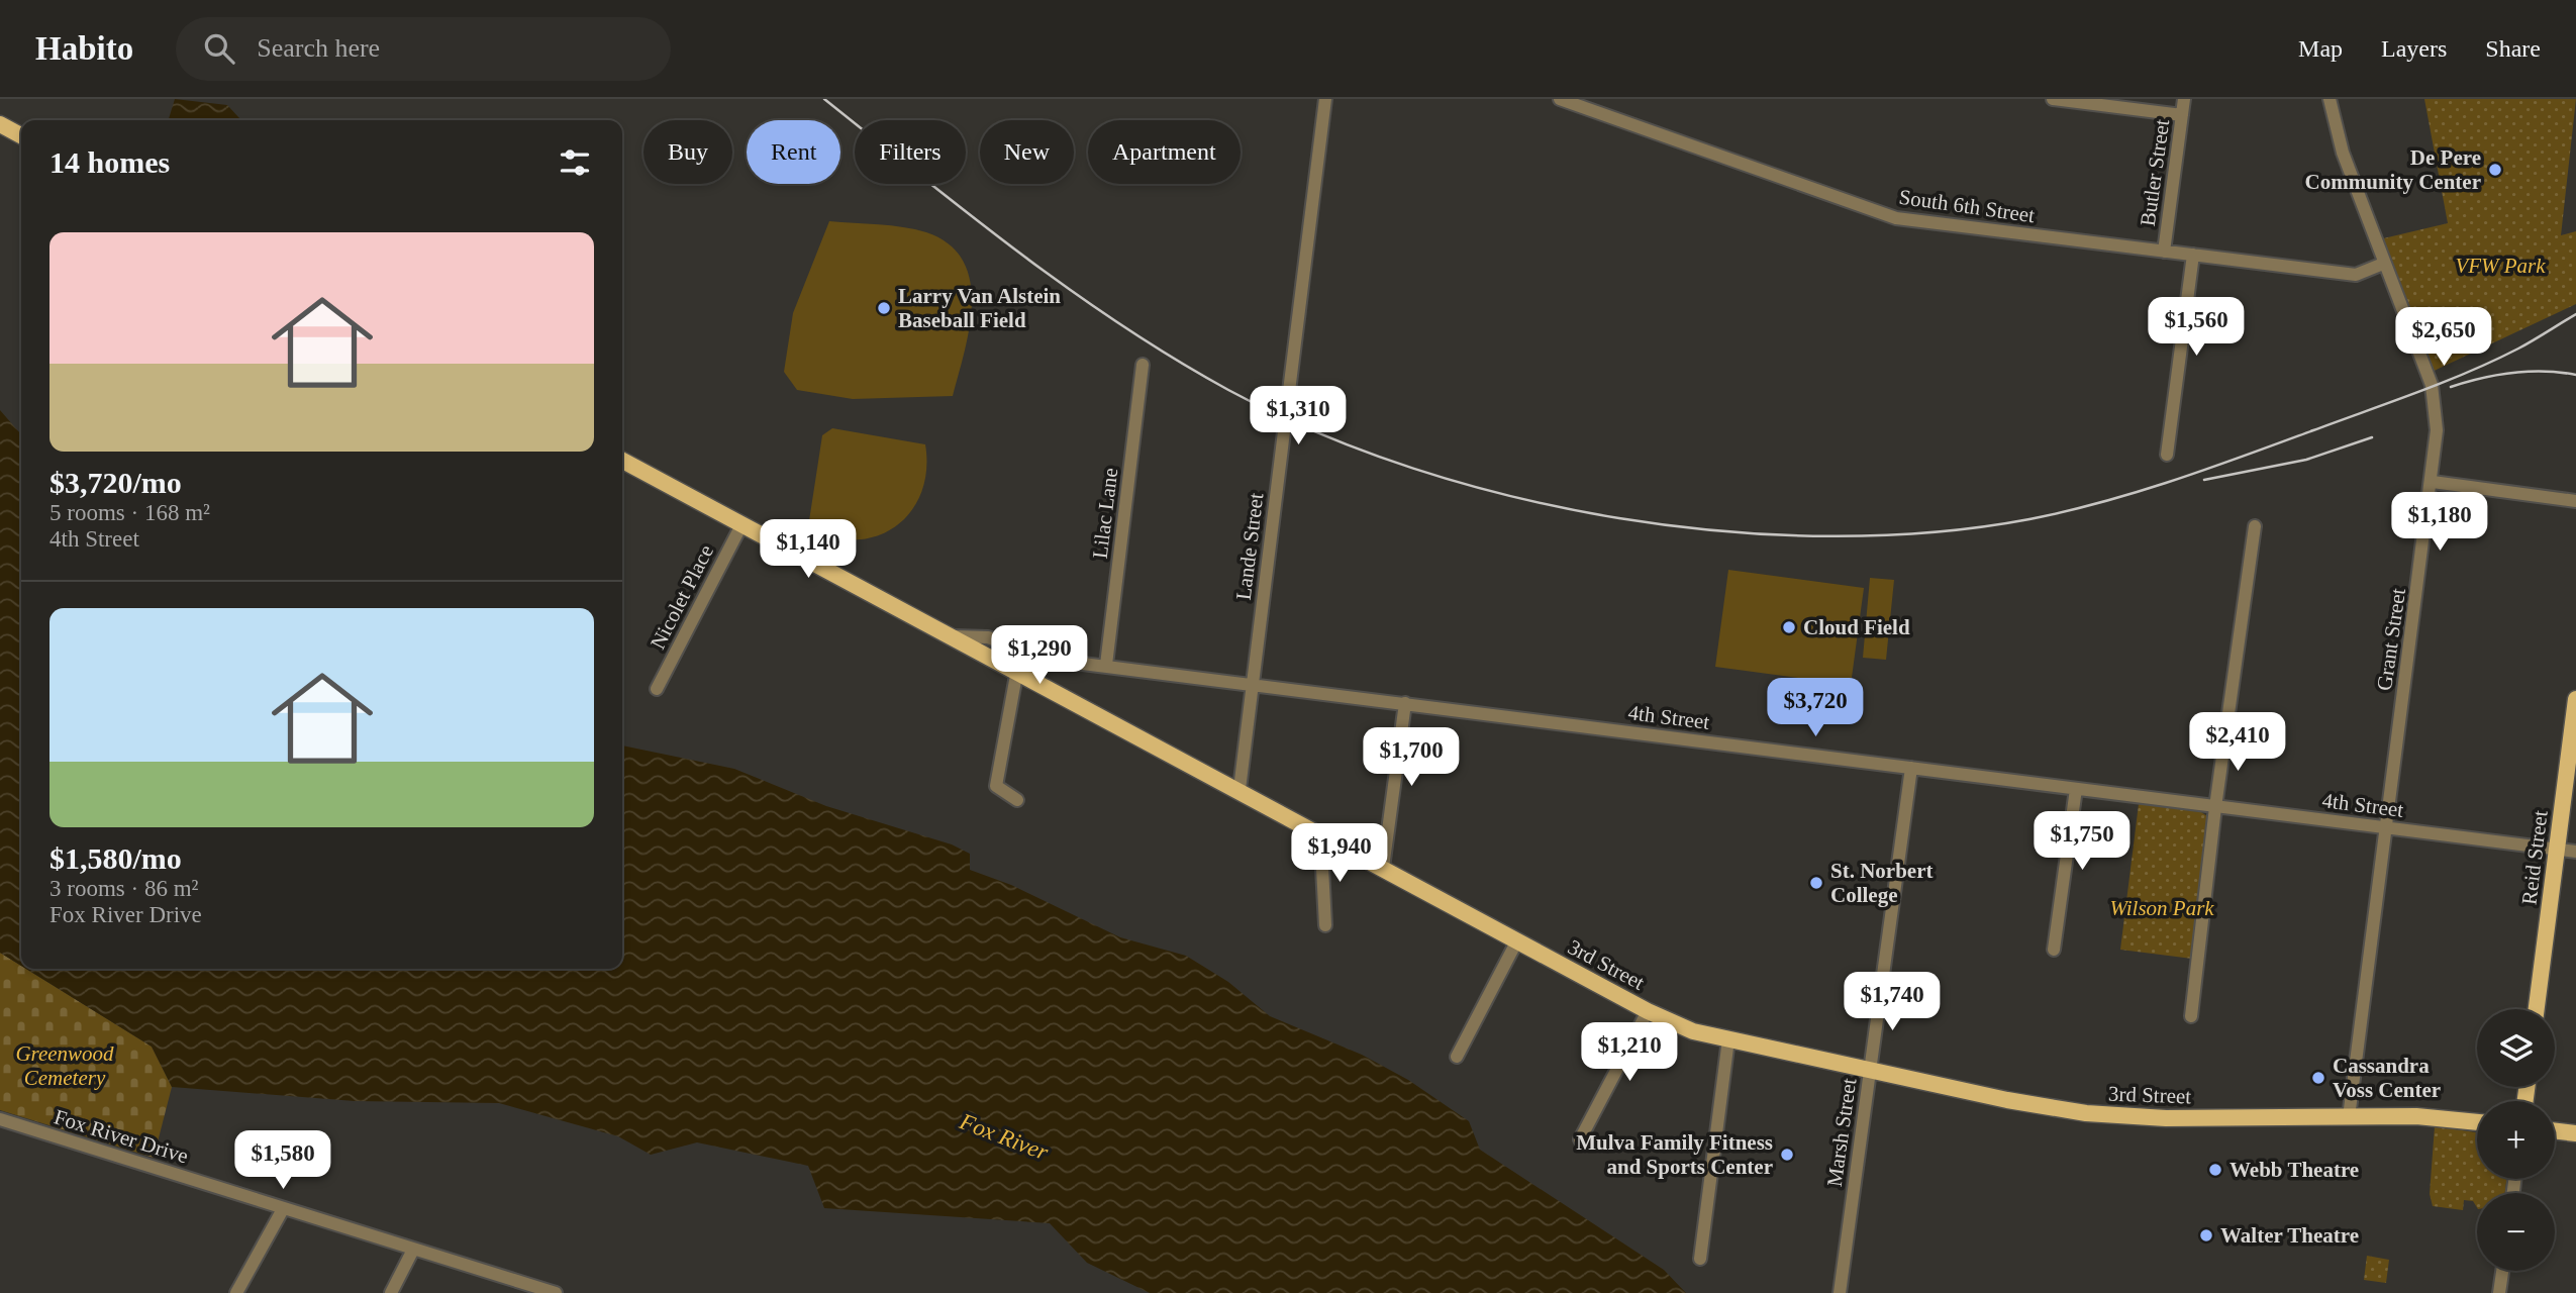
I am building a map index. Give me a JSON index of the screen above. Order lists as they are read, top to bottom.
{
  "streets": {
    "main road": ["Reid Street", "3rd Street"],
    "street": [
      "Butler Street",
      "South 6th Street",
      "Lilac Lane",
      "Lande Street",
      "Nicolet Place",
      "Grant Street",
      "4th Street",
      "Marsh Street",
      "Fox River Drive"
    ]
  },
  "crossings": [
    ["Butler Street", "South 6th Street"],
    ["South 6th Street", "Grant Street"],
    ["Lilac Lane", "4th Street"],
    ["Lande Street", "4th Street"],
    ["Lande Street", "3rd Street"],
    ["Nicolet Place", "3rd Street"],
    ["Grant Street", "4th Street"],
    ["Grant Street", "3rd Street"],
    ["4th Street", "Reid Street"],
    ["4th Street", "3rd Street"],
    ["4th Street", "Marsh Street"],
    ["3rd Street", "Marsh Street"]
  ],
  "water": ["Fox River"],
  "parks": ["VFW Park", "Wilson Park", "Greenwood Cemetery"],
  "places": [
    "De Pere Community Center",
    "Larry Van Alstein Baseball Field",
    "Cloud Field",
    "St. Norbert College",
    "Cassandra Voss Center",
    "Mulva Family Fitness and Sports Center",
    "Webb Theatre",
    "Walter Theatre"
  ],
  "page": {
    "header": "Habito",
    "search": "Search here",
    "nav": ["Map", "Layers", "Share"],
    "chip": [
      "Buy",
      "Rent",
      "Filters",
      "New",
      "Apartment"
    ],
    "heading": "14 homes",
    "list": [
      {
        "name": "$3,720/mo",
        "note": "5 rooms · 168 m² · 4th Street"
      },
      {
        "name": "$1,580/mo",
        "note": "3 rooms · 86 m² · Fox River Drive"
      }
    ],
    "price": [
      "$1,560",
      "$2,650",
      "$1,310",
      "$1,180",
      "$1,140",
      "$1,290",
      "$3,720",
      "$2,410",
      "$1,700",
      "$1,750",
      "$1,940",
      "$1,740",
      "$1,210",
      "$1,580"
    ],
    "map_buttons": ["+", "−"]
  }
}
